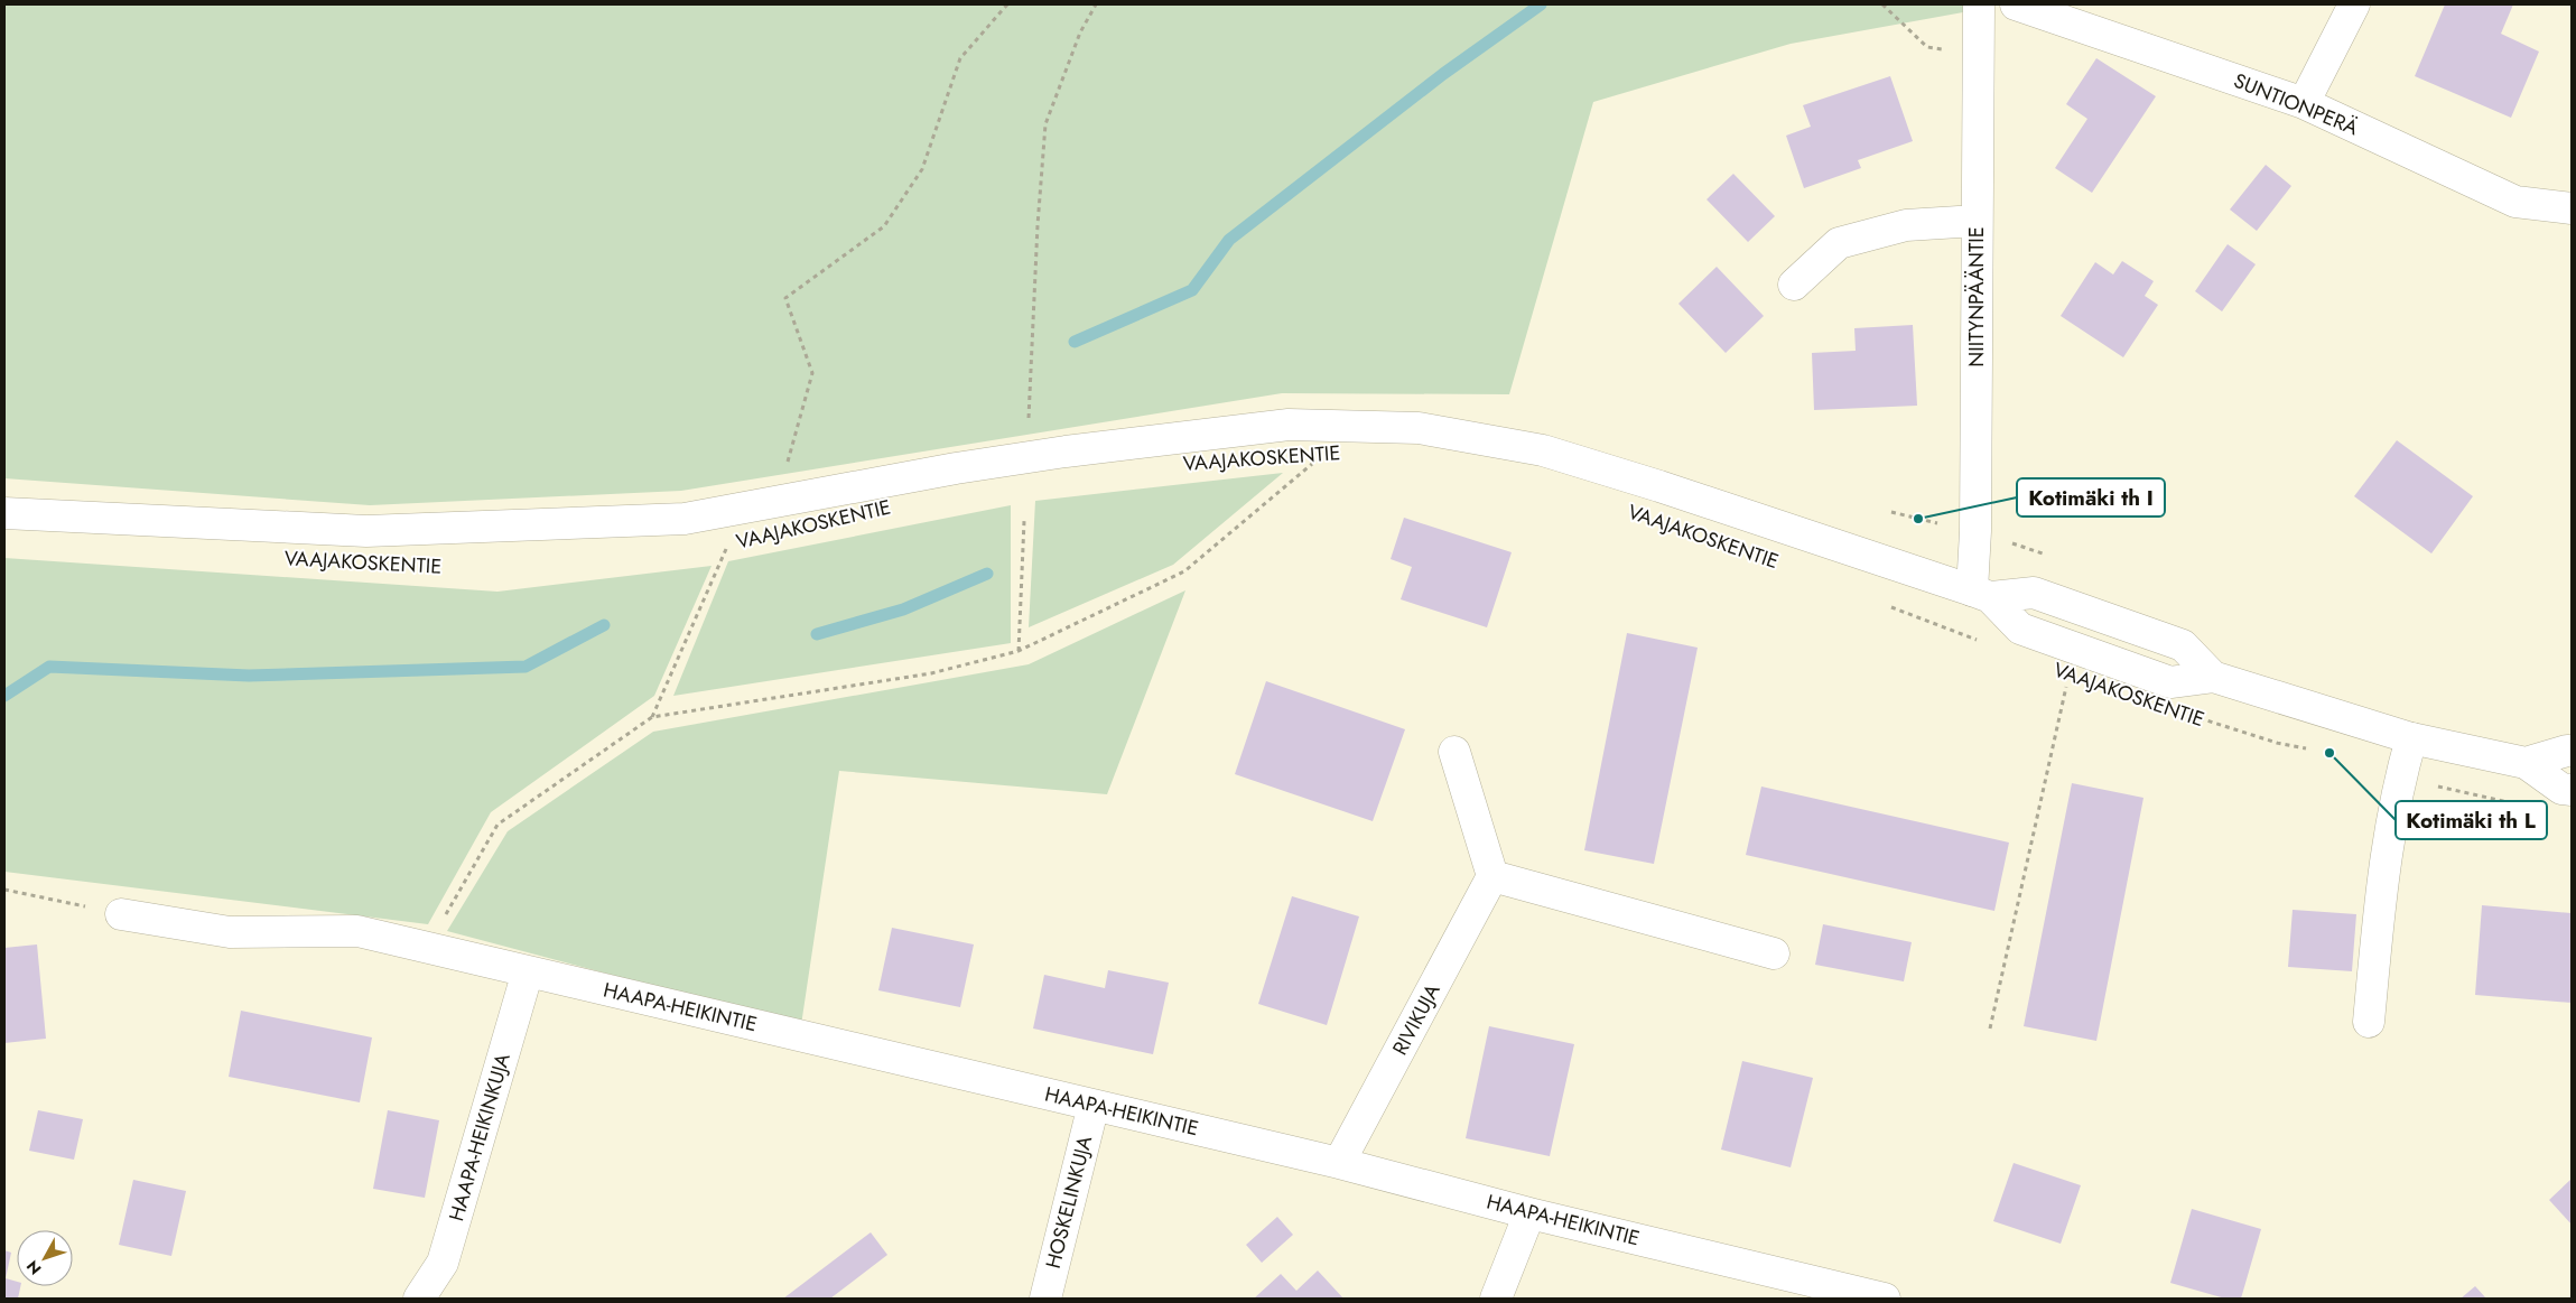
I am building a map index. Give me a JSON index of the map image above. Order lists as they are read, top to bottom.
{
  "streets": {
    "street": [
      "SUNTIONPERÄ",
      "NIITYNPÄÄNTIE",
      "VAAJAKOSKENTIE",
      "HAAPA-HEIKINTIE",
      "RIVIKUJA",
      "HAAPA-HEIKINKUJA",
      "HOSKELINKUJA"
    ]
  },
  "crossings": [
    ["NIITYNPÄÄNTIE", "VAAJAKOSKENTIE"],
    ["HAAPA-HEIKINTIE", "RIVIKUJA"],
    ["HAAPA-HEIKINTIE", "HAAPA-HEIKINKUJA"],
    ["HAAPA-HEIKINTIE", "HOSKELINKUJA"]
  ],
  "places": ["Kotimäki th I", "Kotimäki th L"],
  "north": "bottom left"
}
